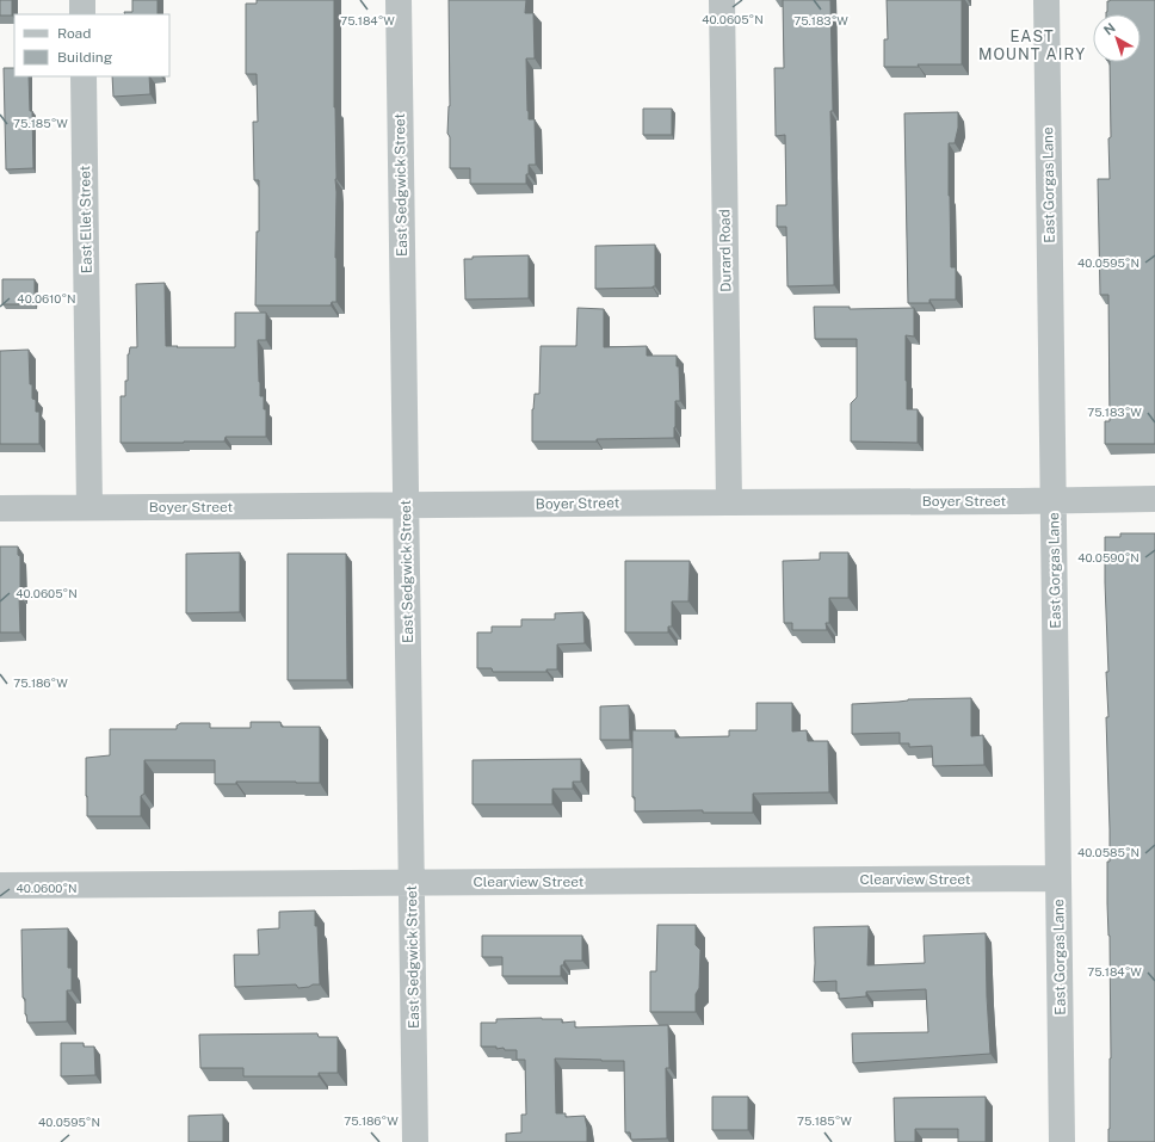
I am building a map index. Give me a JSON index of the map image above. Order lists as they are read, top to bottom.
{
  "streets": {
    "street": [
      "East Sedgwick Street",
      "East Gorgas Lane",
      "East Ellet Street",
      "Durard Road",
      "Boyer Street",
      "Clearview Street"
    ]
  },
  "crossings": [
    ["East Sedgwick Street", "Boyer Street"],
    ["East Sedgwick Street", "Clearview Street"],
    ["East Gorgas Lane", "Boyer Street"],
    ["East Gorgas Lane", "Clearview Street"],
    ["East Ellet Street", "Boyer Street"],
    ["Durard Road", "Boyer Street"]
  ],
  "districts": ["EAST MOUNT AIRY"],
  "legend": ["Road", "Building"],
  "north": "top left",
  "coordinates": [
    "40.0605°N",
    "75.184°W",
    "75.183°W",
    "75.185°W",
    "40.0595°N",
    "40.0610°N",
    "40.0590°N",
    "75.186°W",
    "40.0585°N",
    "40.0600°N"
  ]
}
